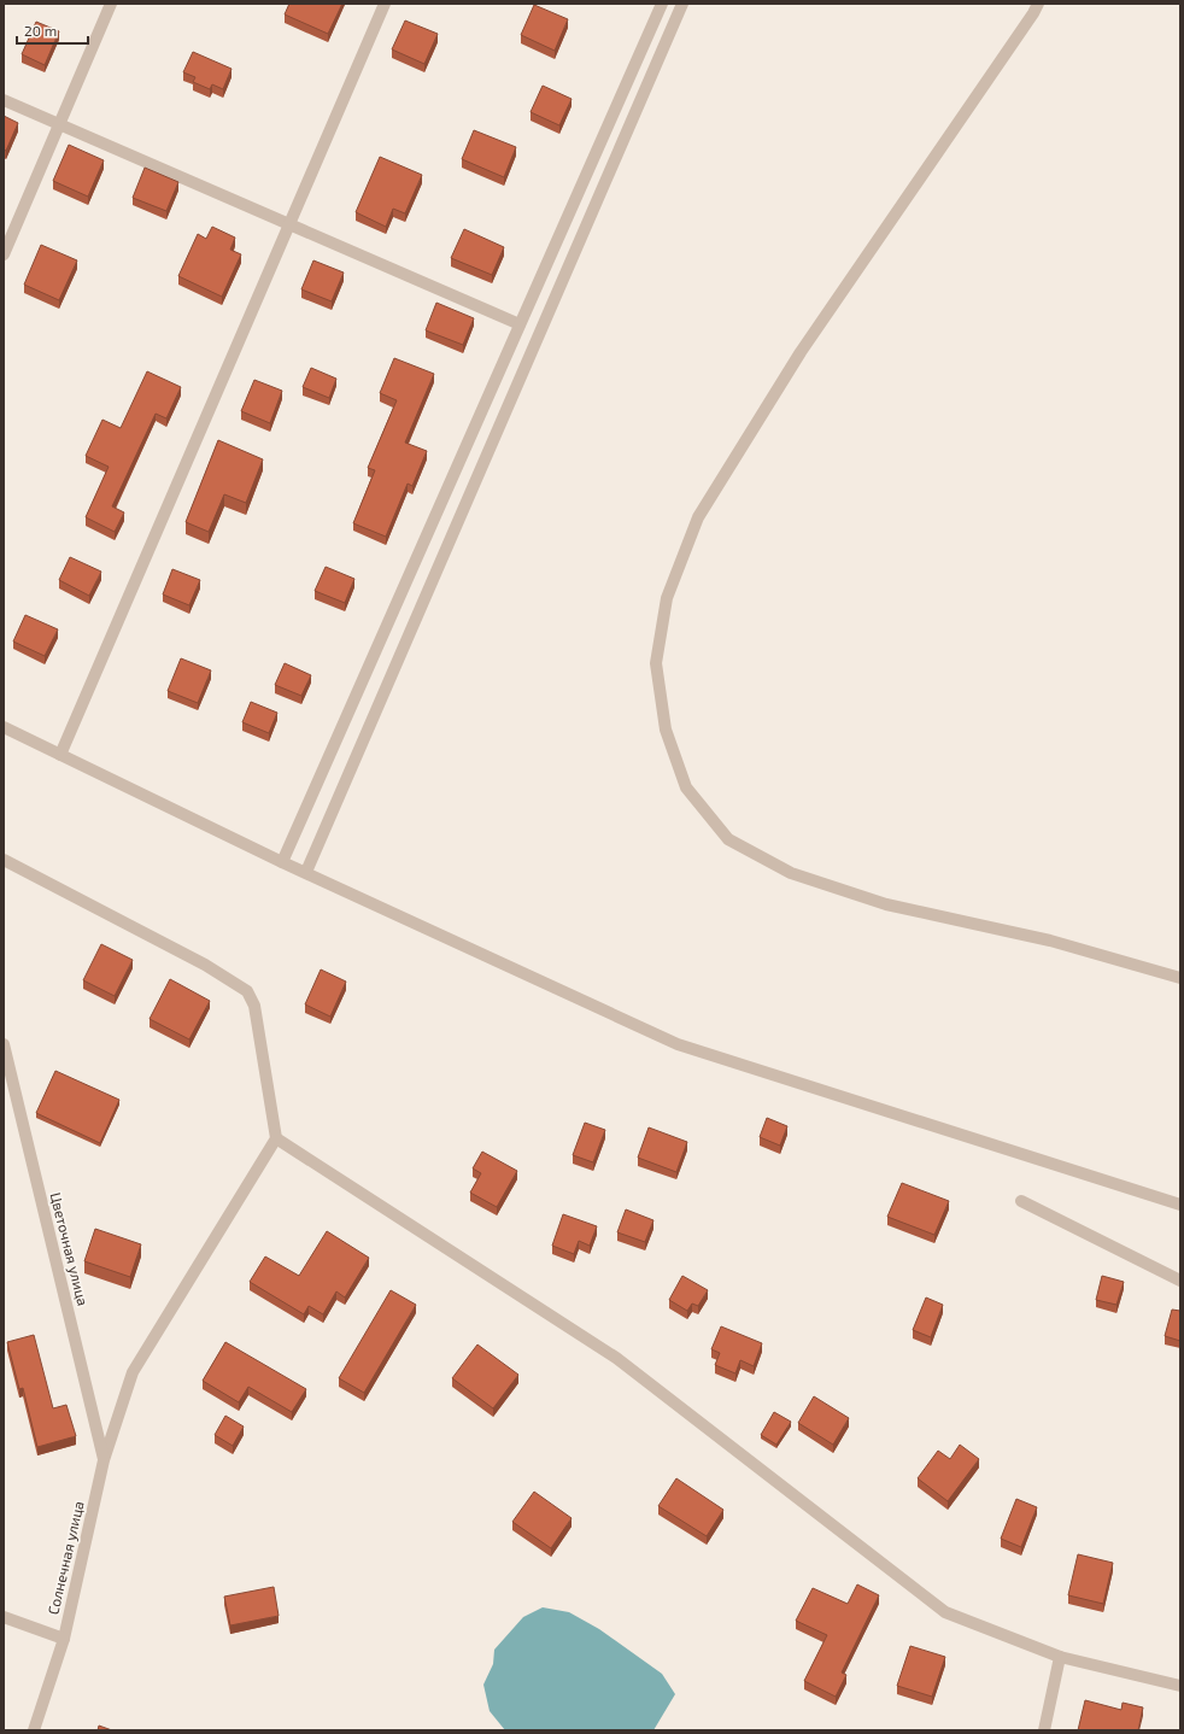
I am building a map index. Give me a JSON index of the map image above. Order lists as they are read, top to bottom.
{
  "streets": {
    "street": ["Цветочная улица", "Солнечная улица"]
  },
  "crossings": [
    ["Цветочная улица", "Солнечная улица"]
  ],
  "scale_bar": "20 m"
}
